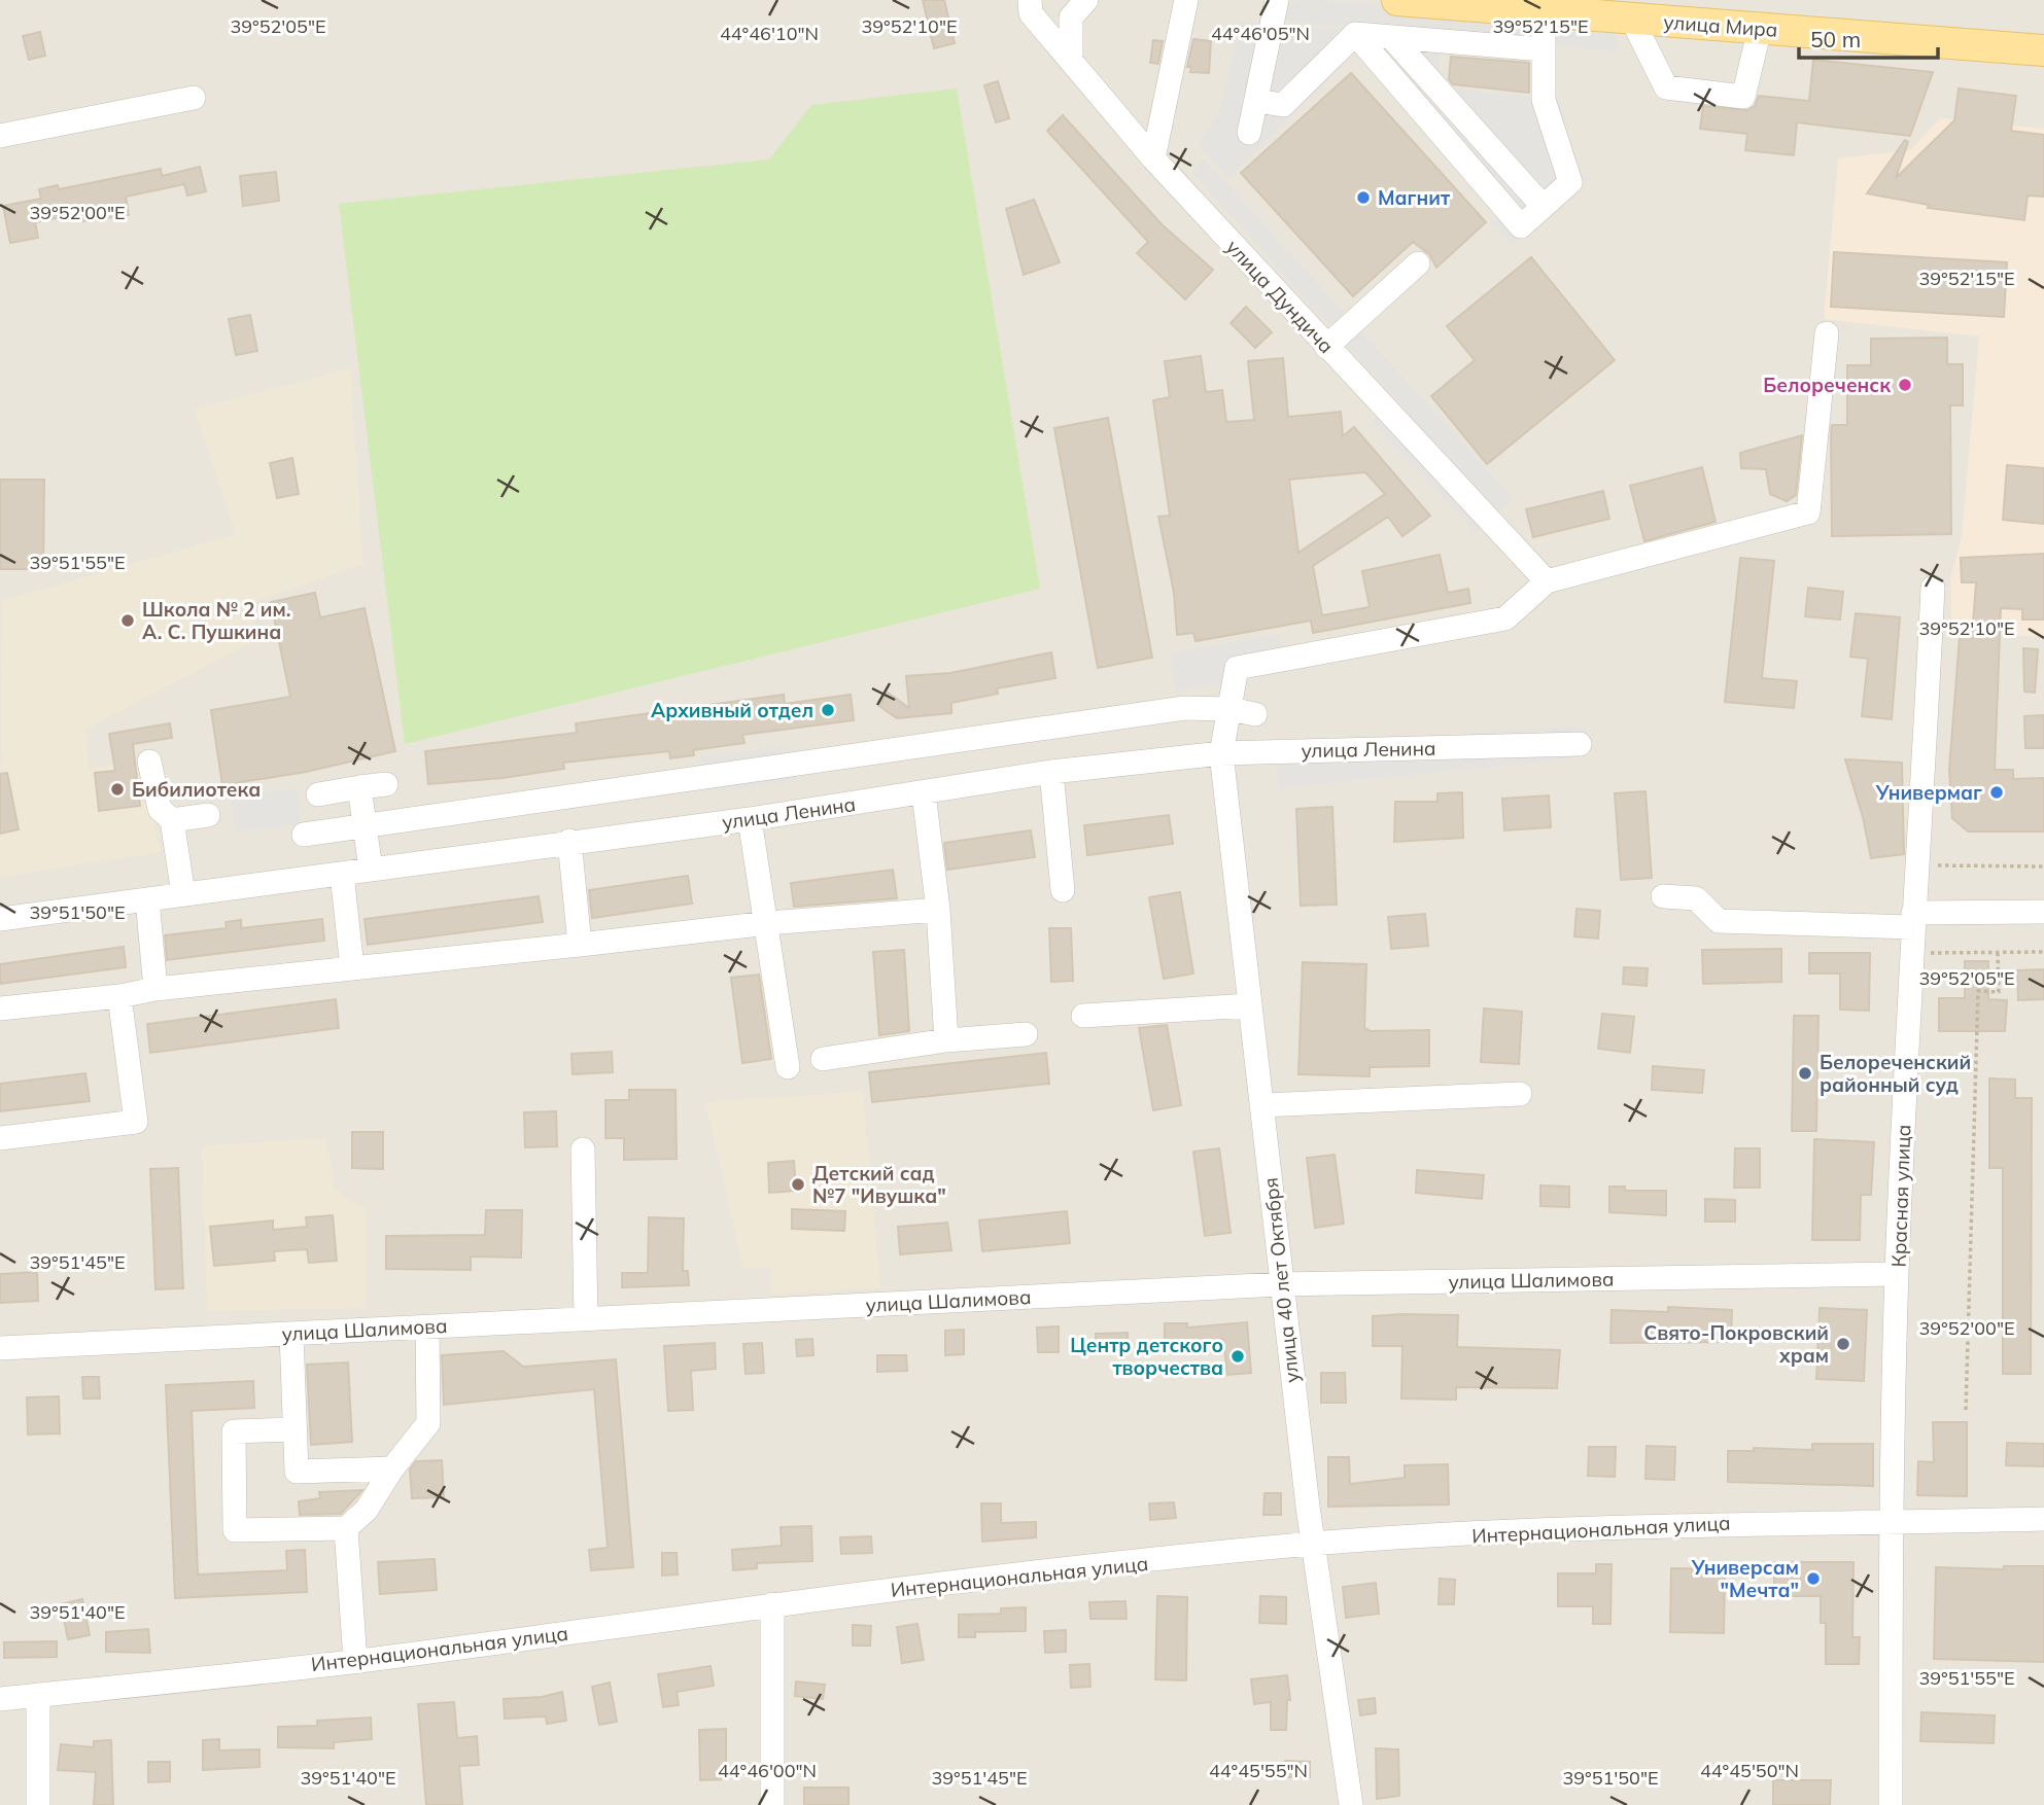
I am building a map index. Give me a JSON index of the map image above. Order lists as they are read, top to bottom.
{
  "streets": {
    "main road": ["улица Мира"],
    "street": [
      "улица Дундича",
      "улица Ленина",
      "Красная улица",
      "улица 40 лет Октября",
      "улица Шалимова",
      "Интернациональная улица"
    ]
  },
  "crossings": [
    ["улица Дундича", "улица 40 лет Октября"],
    ["улица Ленина", "улица 40 лет Октября"],
    ["Красная улица", "улица Шалимова"],
    ["Красная улица", "Интернациональная улица"],
    ["улица 40 лет Октября", "улица Шалимова"],
    ["улица 40 лет Октября", "Интернациональная улица"]
  ],
  "places": [
    "Магнит",
    "Белореченск",
    "Школа № 2 им. А. С. Пушкина",
    "Архивный отдел",
    "Бибилиотека",
    "Универмаг",
    "Белореченский районный суд",
    "Детский сад №7 \"Ивушка\"",
    "Свято-Покровский храм",
    "Центр детского творчества",
    "Универсам \"Мечта\""
  ],
  "scale_bar": "50 m",
  "coordinates": [
    "39°52'10\"E",
    "39°52'15\"E",
    "39°52'05\"E",
    "44°46'10\"N",
    "44°46'05\"N",
    "39°52'00\"E",
    "39°51'55\"E",
    "39°51'50\"E",
    "39°51'45\"E",
    "39°51'40\"E",
    "44°46'00\"N",
    "44°45'55\"N",
    "44°45'50\"N"
  ]
}
